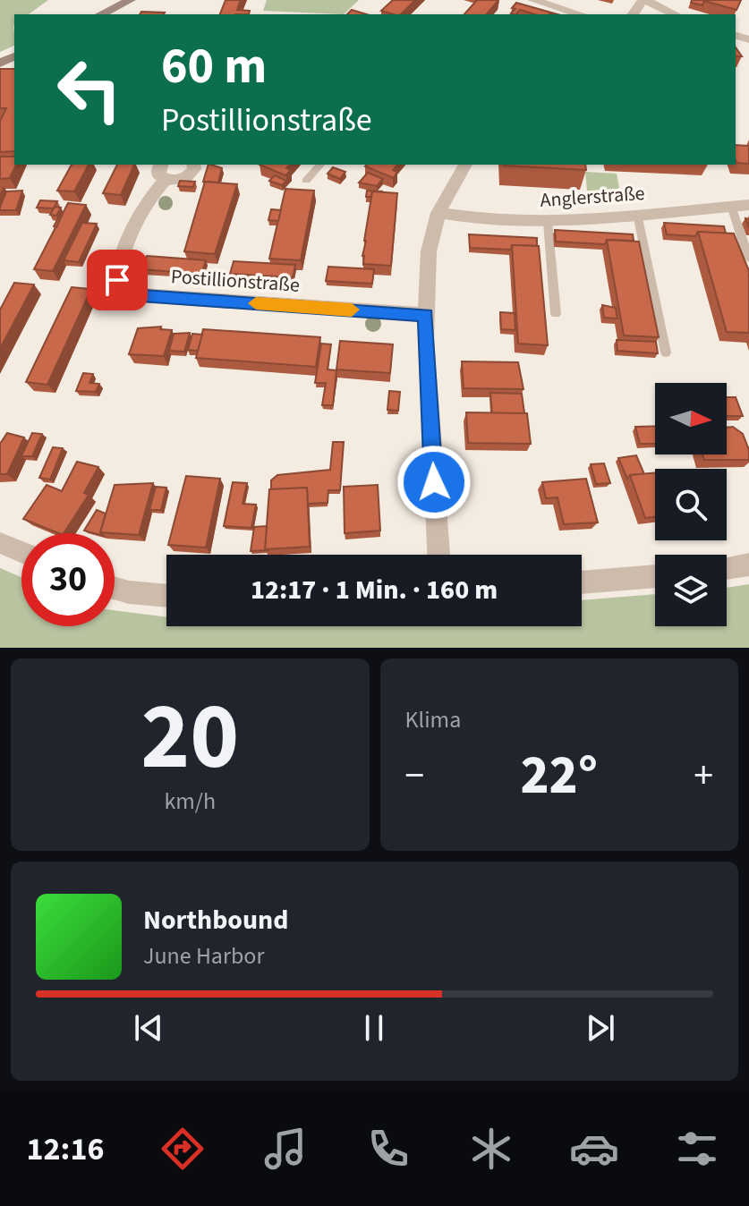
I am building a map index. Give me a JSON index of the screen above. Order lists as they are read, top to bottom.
{
  "streets": {
    "street": ["Anglerstraße", "Postillionstraße"]
  },
  "north": "right",
  "page": {
    "turn": ["60 m", "Postillionstraße"],
    "limit": "30",
    "trip": "12:17 · 1 Min. · 160 m",
    "tile": [
      ["20", "km/h"],
      "Klima"
    ],
    "heat": ["−", "22°", "+"],
    "song": ["Northbound", "June Harbor"],
    "tabs": "12:16"
  }
}
